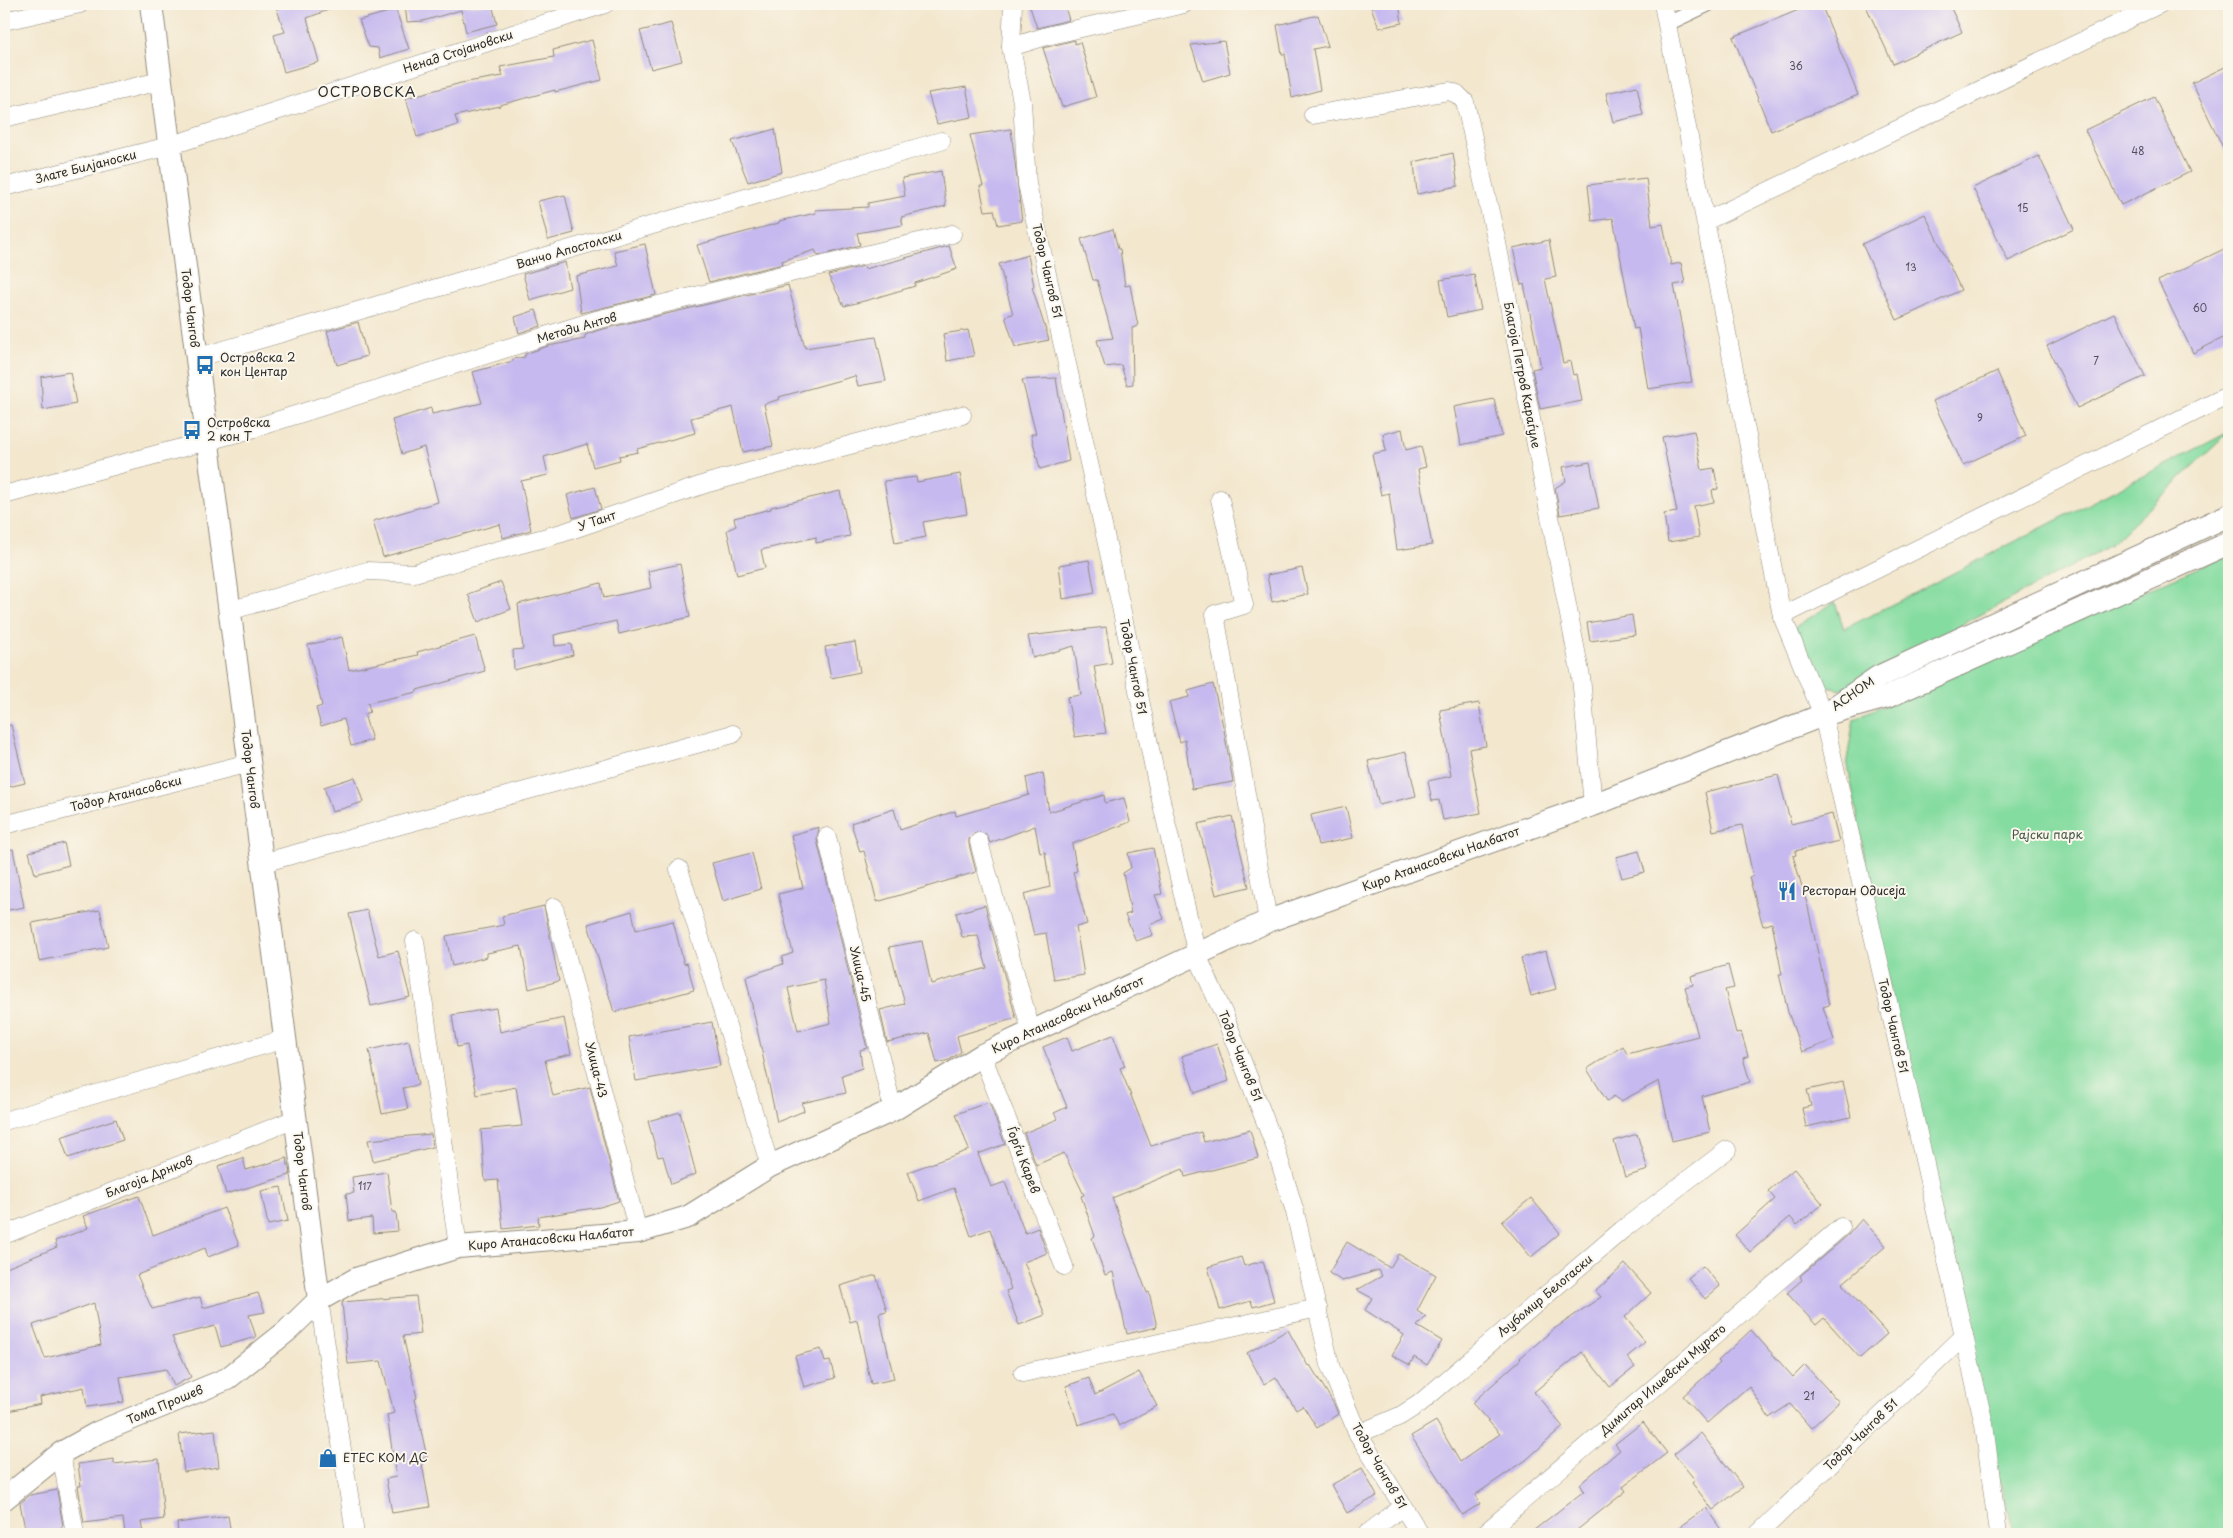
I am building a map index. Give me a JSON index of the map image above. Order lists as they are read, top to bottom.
{
  "streets": {
    "street": [
      "Ненад Стојановски",
      "Злате Билјаноски",
      "Ванчо Апостолски",
      "Тодор Чангов 51",
      "Тодор Чангов",
      "Методи Антов",
      "Благоја Петров Караѓуле",
      "У Тант",
      "АСНОМ",
      "Тодор Атанасовски",
      "Киро Атанасовски Налбатот",
      "Улица-45",
      "Улица-43",
      "Ѓорѓи Карев",
      "Благоја Дрнков",
      "Љубомир Белогаски",
      "Димитар Илиевски Мурато",
      "Тома Прошев"
    ]
  },
  "crossings": [
    ["Ненад Стојановски", "Злате Билјаноски"],
    ["Ненад Стојановски", "Тодор Чангов"],
    ["Злате Билјаноски", "Тодор Чангов"],
    ["Ванчо Апостолски", "Тодор Чангов"],
    ["Тодор Чангов 51", "АСНОМ"],
    ["Тодор Чангов 51", "Киро Атанасовски Налбатот"],
    ["Тодор Чангов 51", "Љубомир Белогаски"],
    ["Тодор Чангов", "Методи Антов"],
    ["Тодор Чангов", "У Тант"],
    ["Тодор Чангов", "Тодор Атанасовски"],
    ["Тодор Чангов", "Киро Атанасовски Налбатот"],
    ["Тодор Чангов", "Благоја Дрнков"],
    ["Тодор Чангов", "Тома Прошев"],
    ["Благоја Петров Караѓуле", "Киро Атанасовски Налбатот"],
    ["АСНОМ", "Киро Атанасовски Налбатот"],
    ["Киро Атанасовски Налбатот", "Улица-45"],
    ["Киро Атанасовски Налбатот", "Улица-43"],
    ["Киро Атанасовски Налбатот", "Ѓорѓи Карев"],
    ["Киро Атанасовски Налбатот", "Тома Прошев"]
  ],
  "districts": ["ОСТРОВСКА"],
  "parks": ["Рајски парк"],
  "places": {
    "bus stop": ["Островска 2 кон Центар", "Островска 2 кон T"],
    "restaurant": ["Ресторан Одисеја"],
    "shop": ["ЕТЕС КОМ ДС"]
  },
  "house_numbers": [
    "36",
    "48",
    "15",
    "13",
    "60",
    "7",
    "9",
    "117",
    "21"
  ]
}
